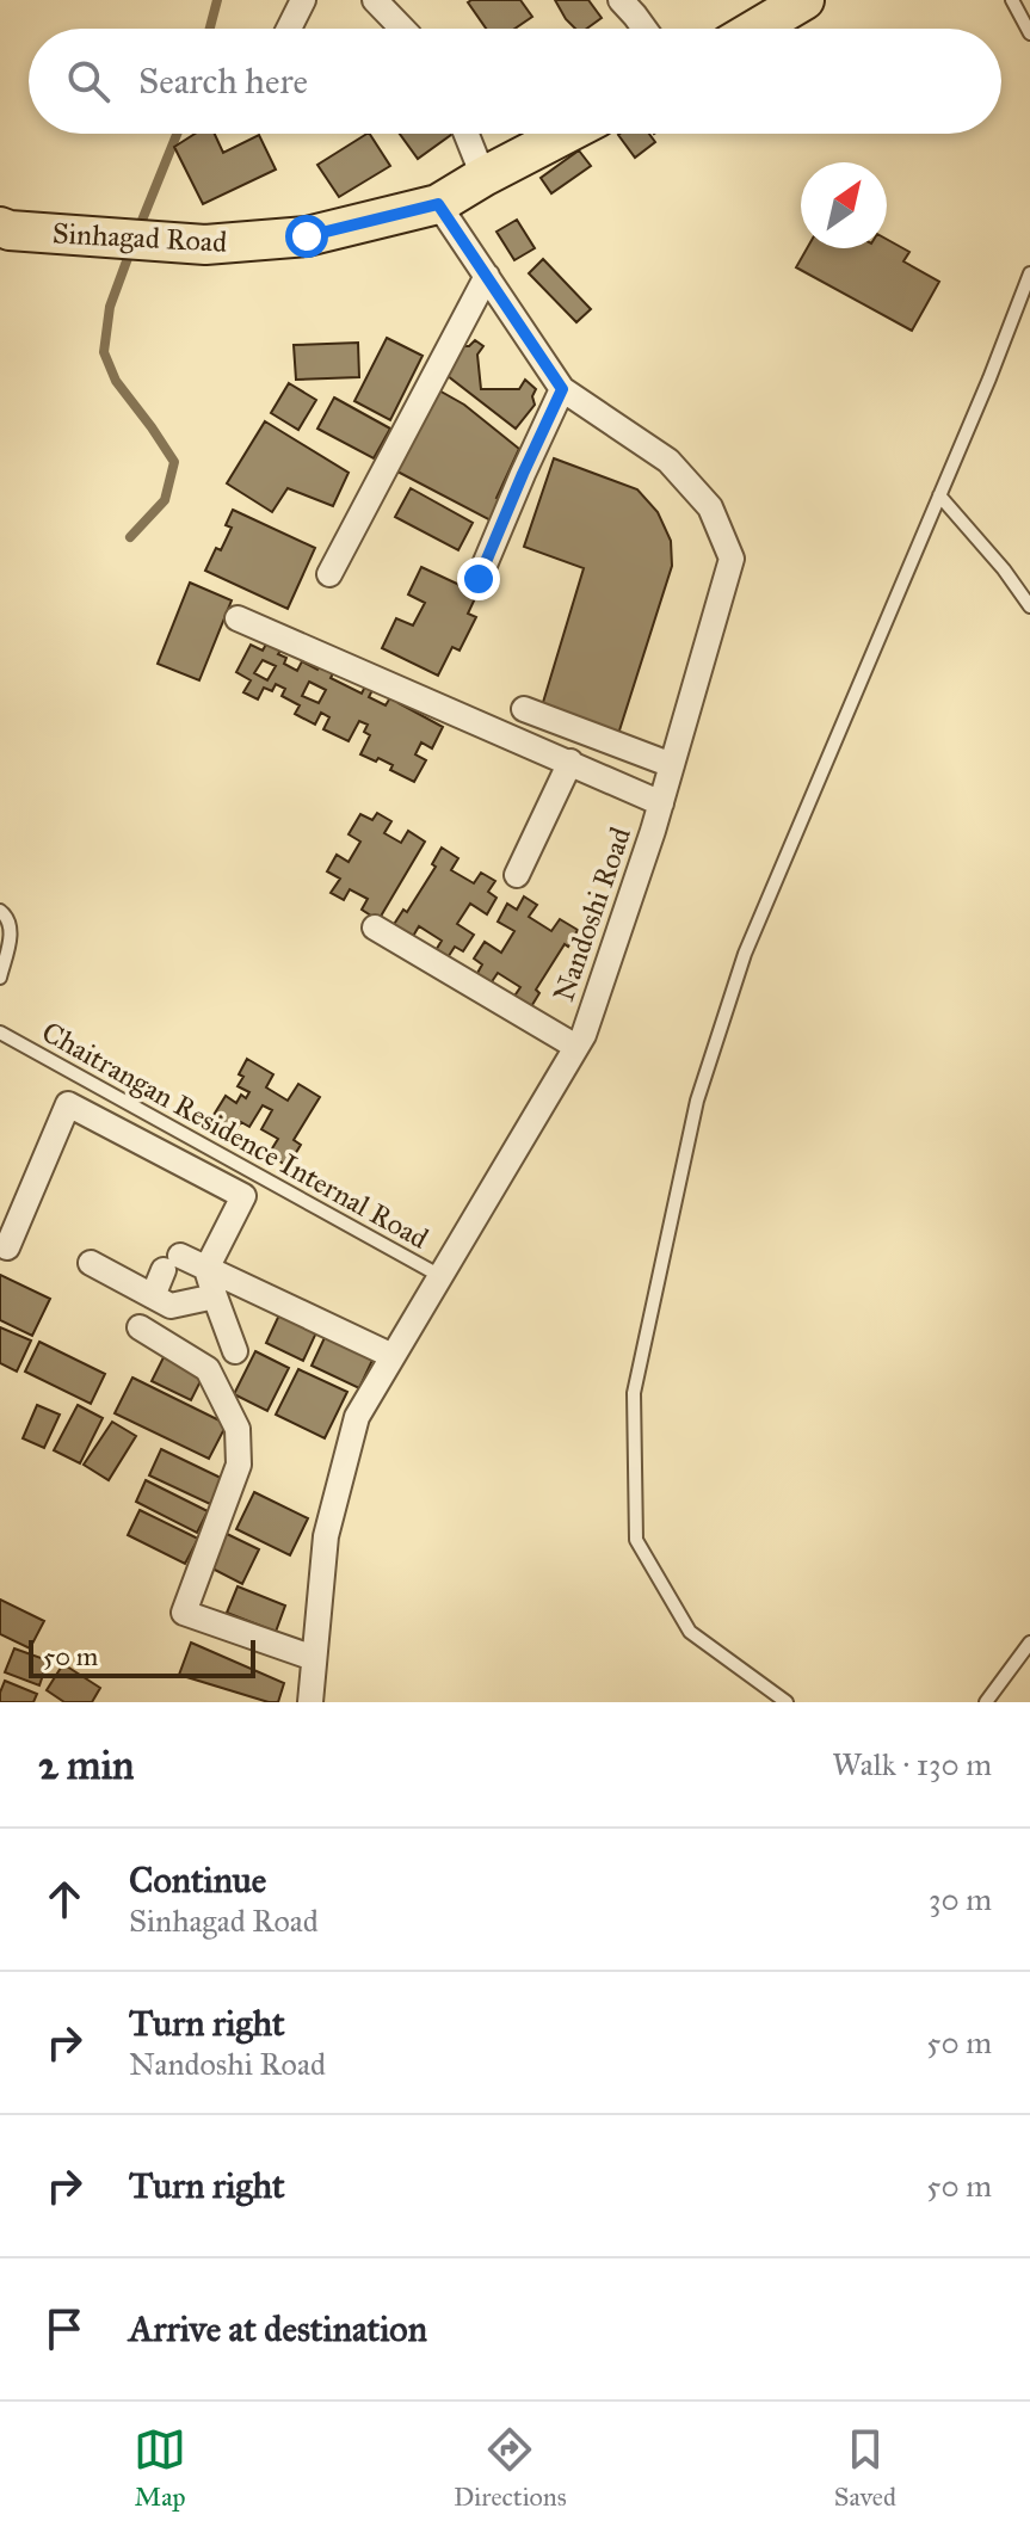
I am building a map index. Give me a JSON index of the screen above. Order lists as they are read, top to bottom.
{
  "streets": {
    "main road": ["Sinhagad Road"],
    "street": ["Nandoshi Road"],
    "lane": ["Chaitrangan Residence Internal Road"]
  },
  "crossings": [
    ["Sinhagad Road", "Nandoshi Road"],
    ["Nandoshi Road", "Chaitrangan Residence Internal Road"]
  ],
  "scale_bar": "50 m",
  "north": "top right",
  "page": {
    "search": "Search here",
    "scale": "50 m",
    "heading": ["2 min", "Walk · 130 m"],
    "list": [
      ["Continue", "Sinhagad Road", "30 m"],
      ["Turn right", "Nandoshi Road", "50 m"],
      ["Turn right", "50 m"],
      "Arrive at destination"
    ],
    "nav": ["Map", "Directions", "Saved"]
  }
}
